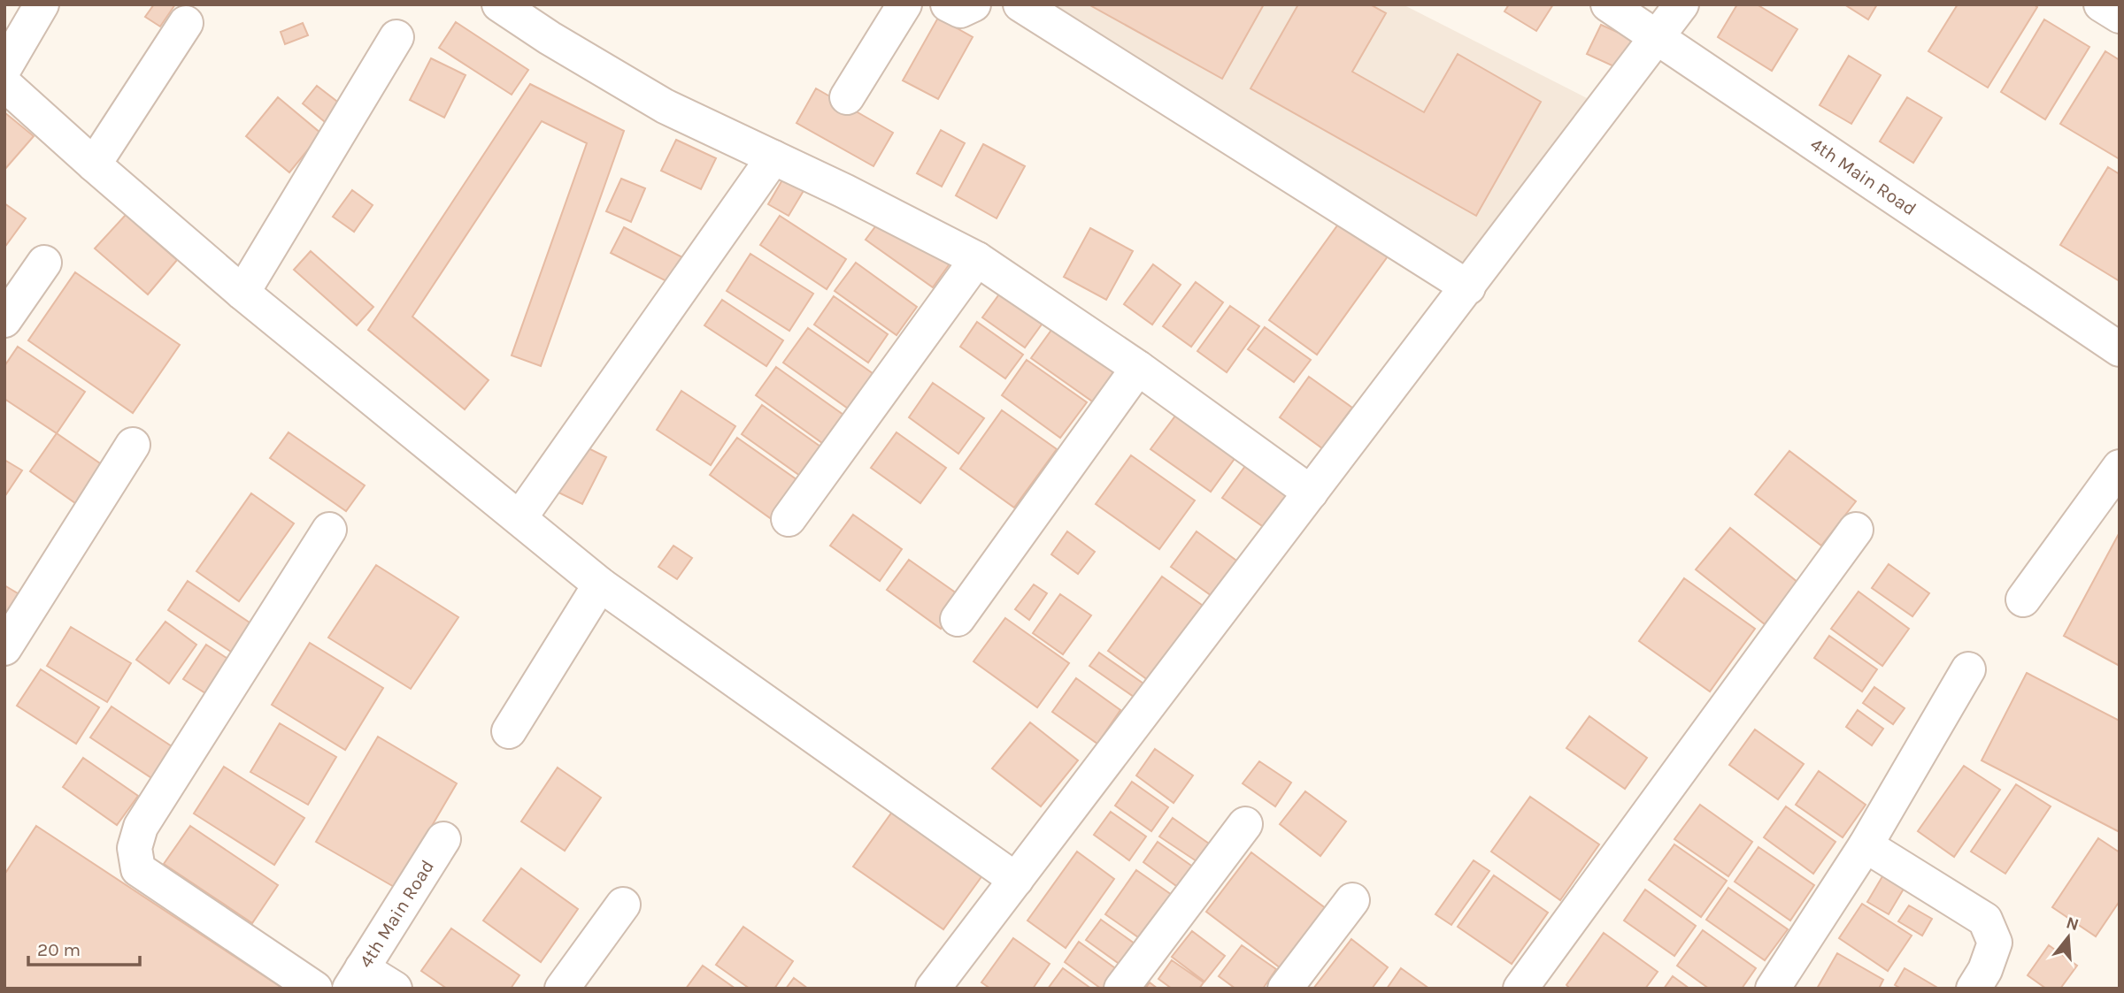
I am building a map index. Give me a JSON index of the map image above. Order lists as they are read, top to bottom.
{
  "streets": {
    "street": ["4th Main Road"]
  },
  "scale_bar": "20 m",
  "north": "top"
}
